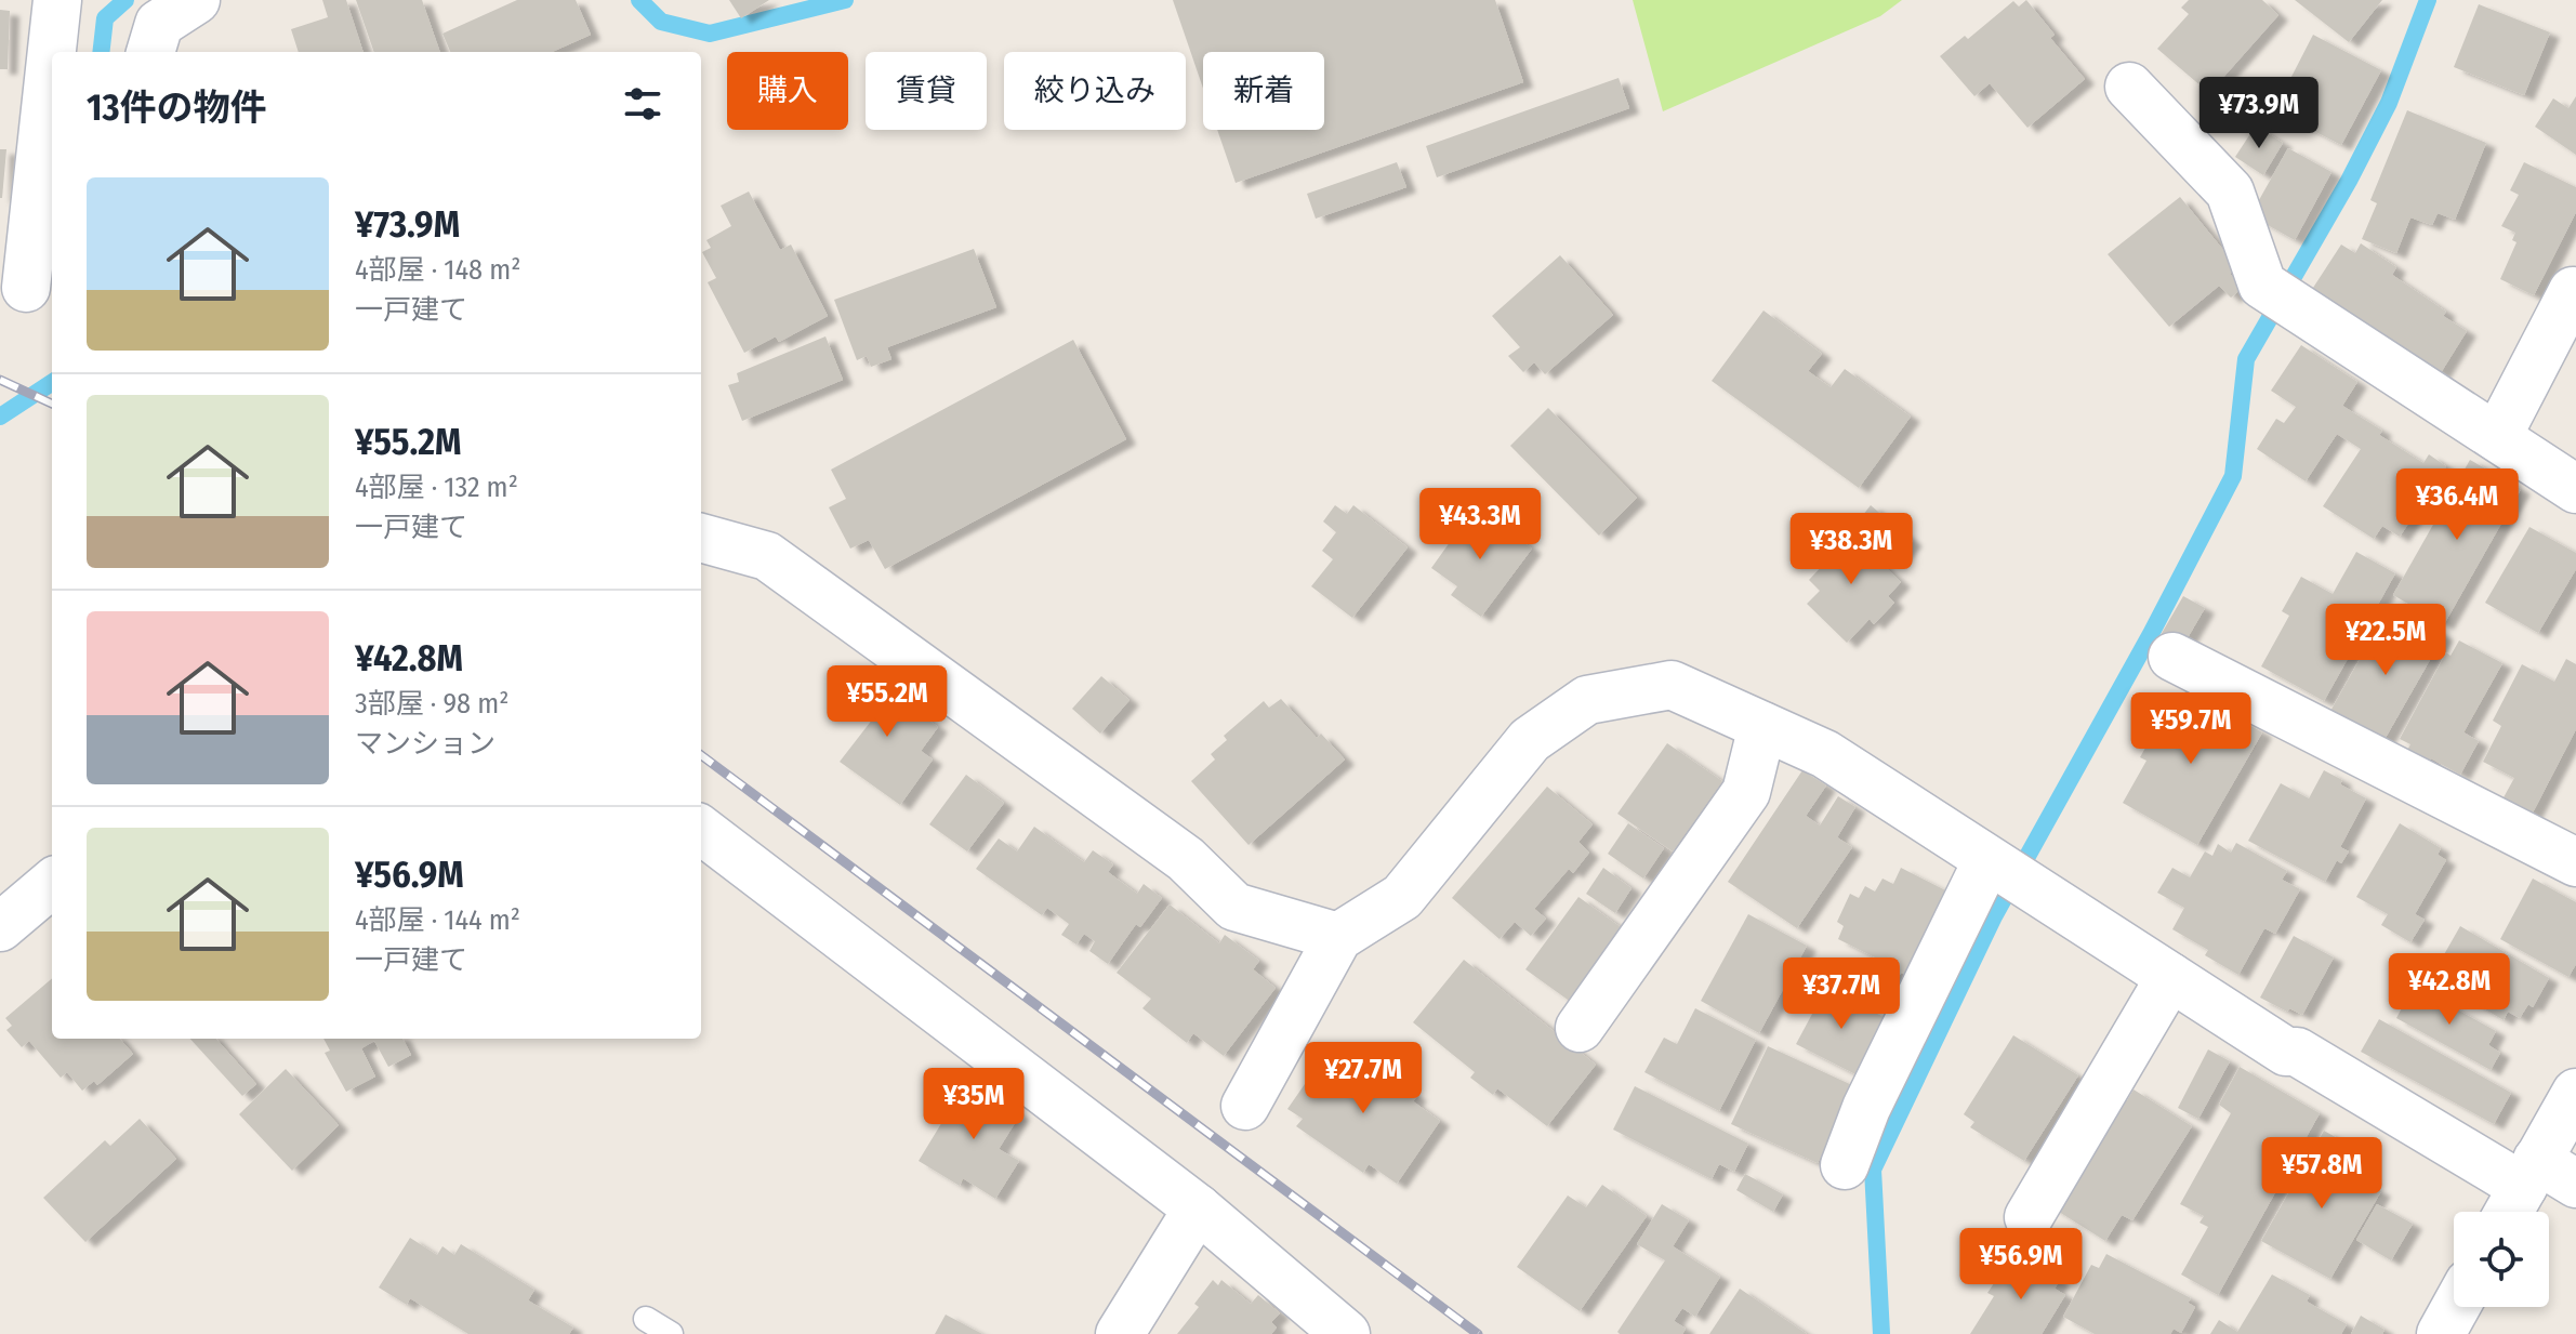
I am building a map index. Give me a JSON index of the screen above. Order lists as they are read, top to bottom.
{
  "page": {
    "chip": [
      "購入",
      "賃貸",
      "絞り込み",
      "新着"
    ],
    "heading": "13件の物件",
    "price": [
      "¥73.9M",
      "¥36.4M",
      "¥43.3M",
      "¥38.3M",
      "¥22.5M",
      "¥55.2M",
      "¥59.7M",
      "¥42.8M",
      "¥37.7M",
      "¥27.7M",
      "¥35M",
      "¥57.8M",
      "¥56.9M"
    ],
    "list": [
      {
        "name": "¥73.9M",
        "note": "4部屋 · 148 m² · 一戸建て"
      },
      {
        "name": "¥55.2M",
        "note": "4部屋 · 132 m² · 一戸建て"
      },
      {
        "name": "¥42.8M",
        "note": "3部屋 · 98 m² · マンション"
      },
      {
        "name": "¥56.9M",
        "note": "4部屋 · 144 m² · 一戸建て"
      }
    ]
  }
}
